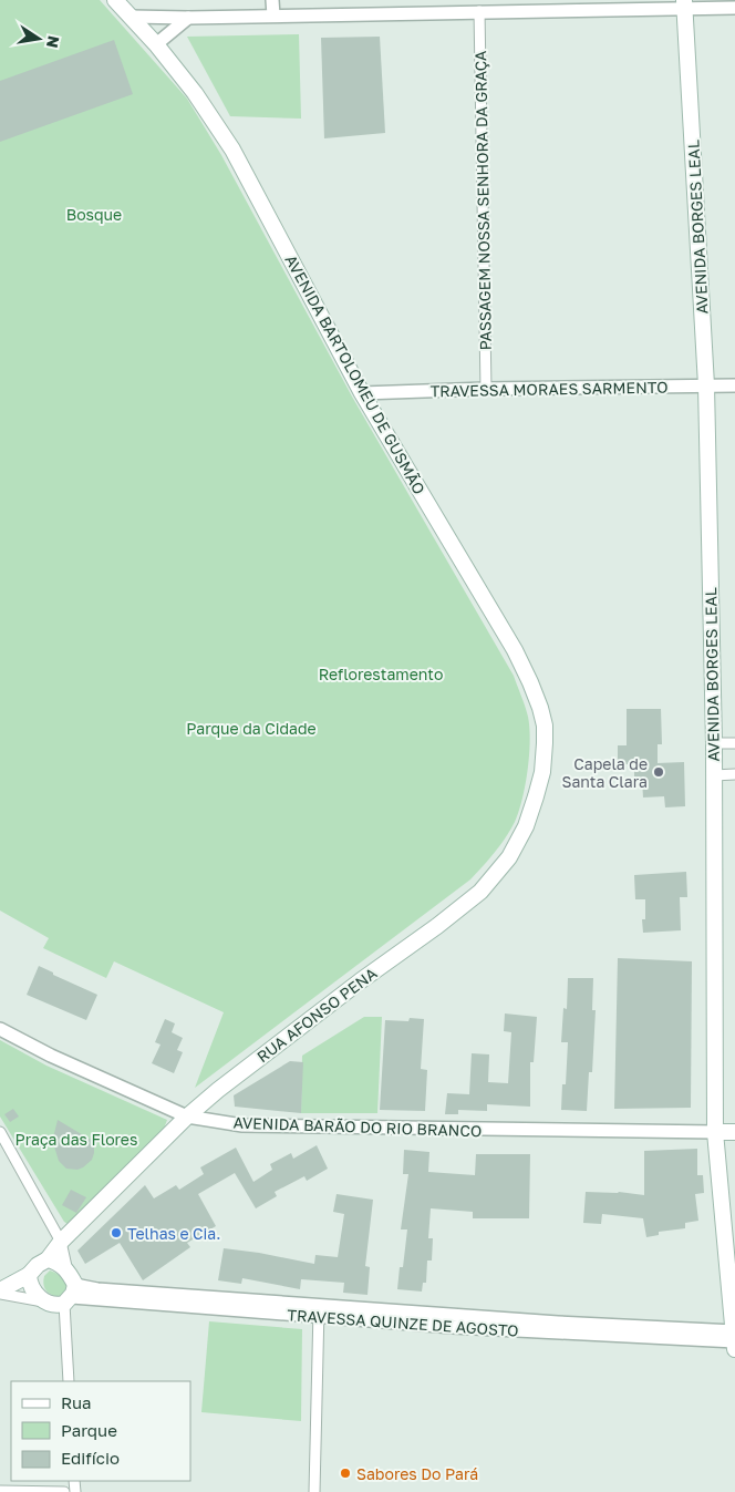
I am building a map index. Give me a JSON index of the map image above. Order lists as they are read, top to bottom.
{
  "streets": {
    "main road": [
      "AVENIDA BORGES LEAL",
      "AVENIDA BARTOLOMEU DE GUSMÃO",
      "RUA AFONSO PENA",
      "AVENIDA BARÃO DO RIO BRANCO"
    ],
    "street": ["PASSAGEM NOSSA SENHORA DA GRAÇA", "TRAVESSA MORAES SARMENTO", "TRAVESSA QUINZE DE AGOSTO"]
  },
  "crossings": [
    ["PASSAGEM NOSSA SENHORA DA GRAÇA", "TRAVESSA MORAES SARMENTO"],
    ["AVENIDA BORGES LEAL", "TRAVESSA MORAES SARMENTO"],
    ["AVENIDA BORGES LEAL", "AVENIDA BARÃO DO RIO BRANCO"],
    ["AVENIDA BORGES LEAL", "TRAVESSA QUINZE DE AGOSTO"],
    ["AVENIDA BARTOLOMEU DE GUSMÃO", "TRAVESSA MORAES SARMENTO"],
    ["AVENIDA BARTOLOMEU DE GUSMÃO", "RUA AFONSO PENA"],
    ["RUA AFONSO PENA", "AVENIDA BARÃO DO RIO BRANCO"],
    ["RUA AFONSO PENA", "TRAVESSA QUINZE DE AGOSTO"]
  ],
  "parks": [
    "Bosque",
    "Reflorestamento",
    "Parque da Cidade",
    "Praça das Flores"
  ],
  "places": ["Capela de Santa Clara", "Telhas e Cia.", "Sabores Do Pará"],
  "legend": ["Rua", "Parque", "Edifício"],
  "north": "right"
}
